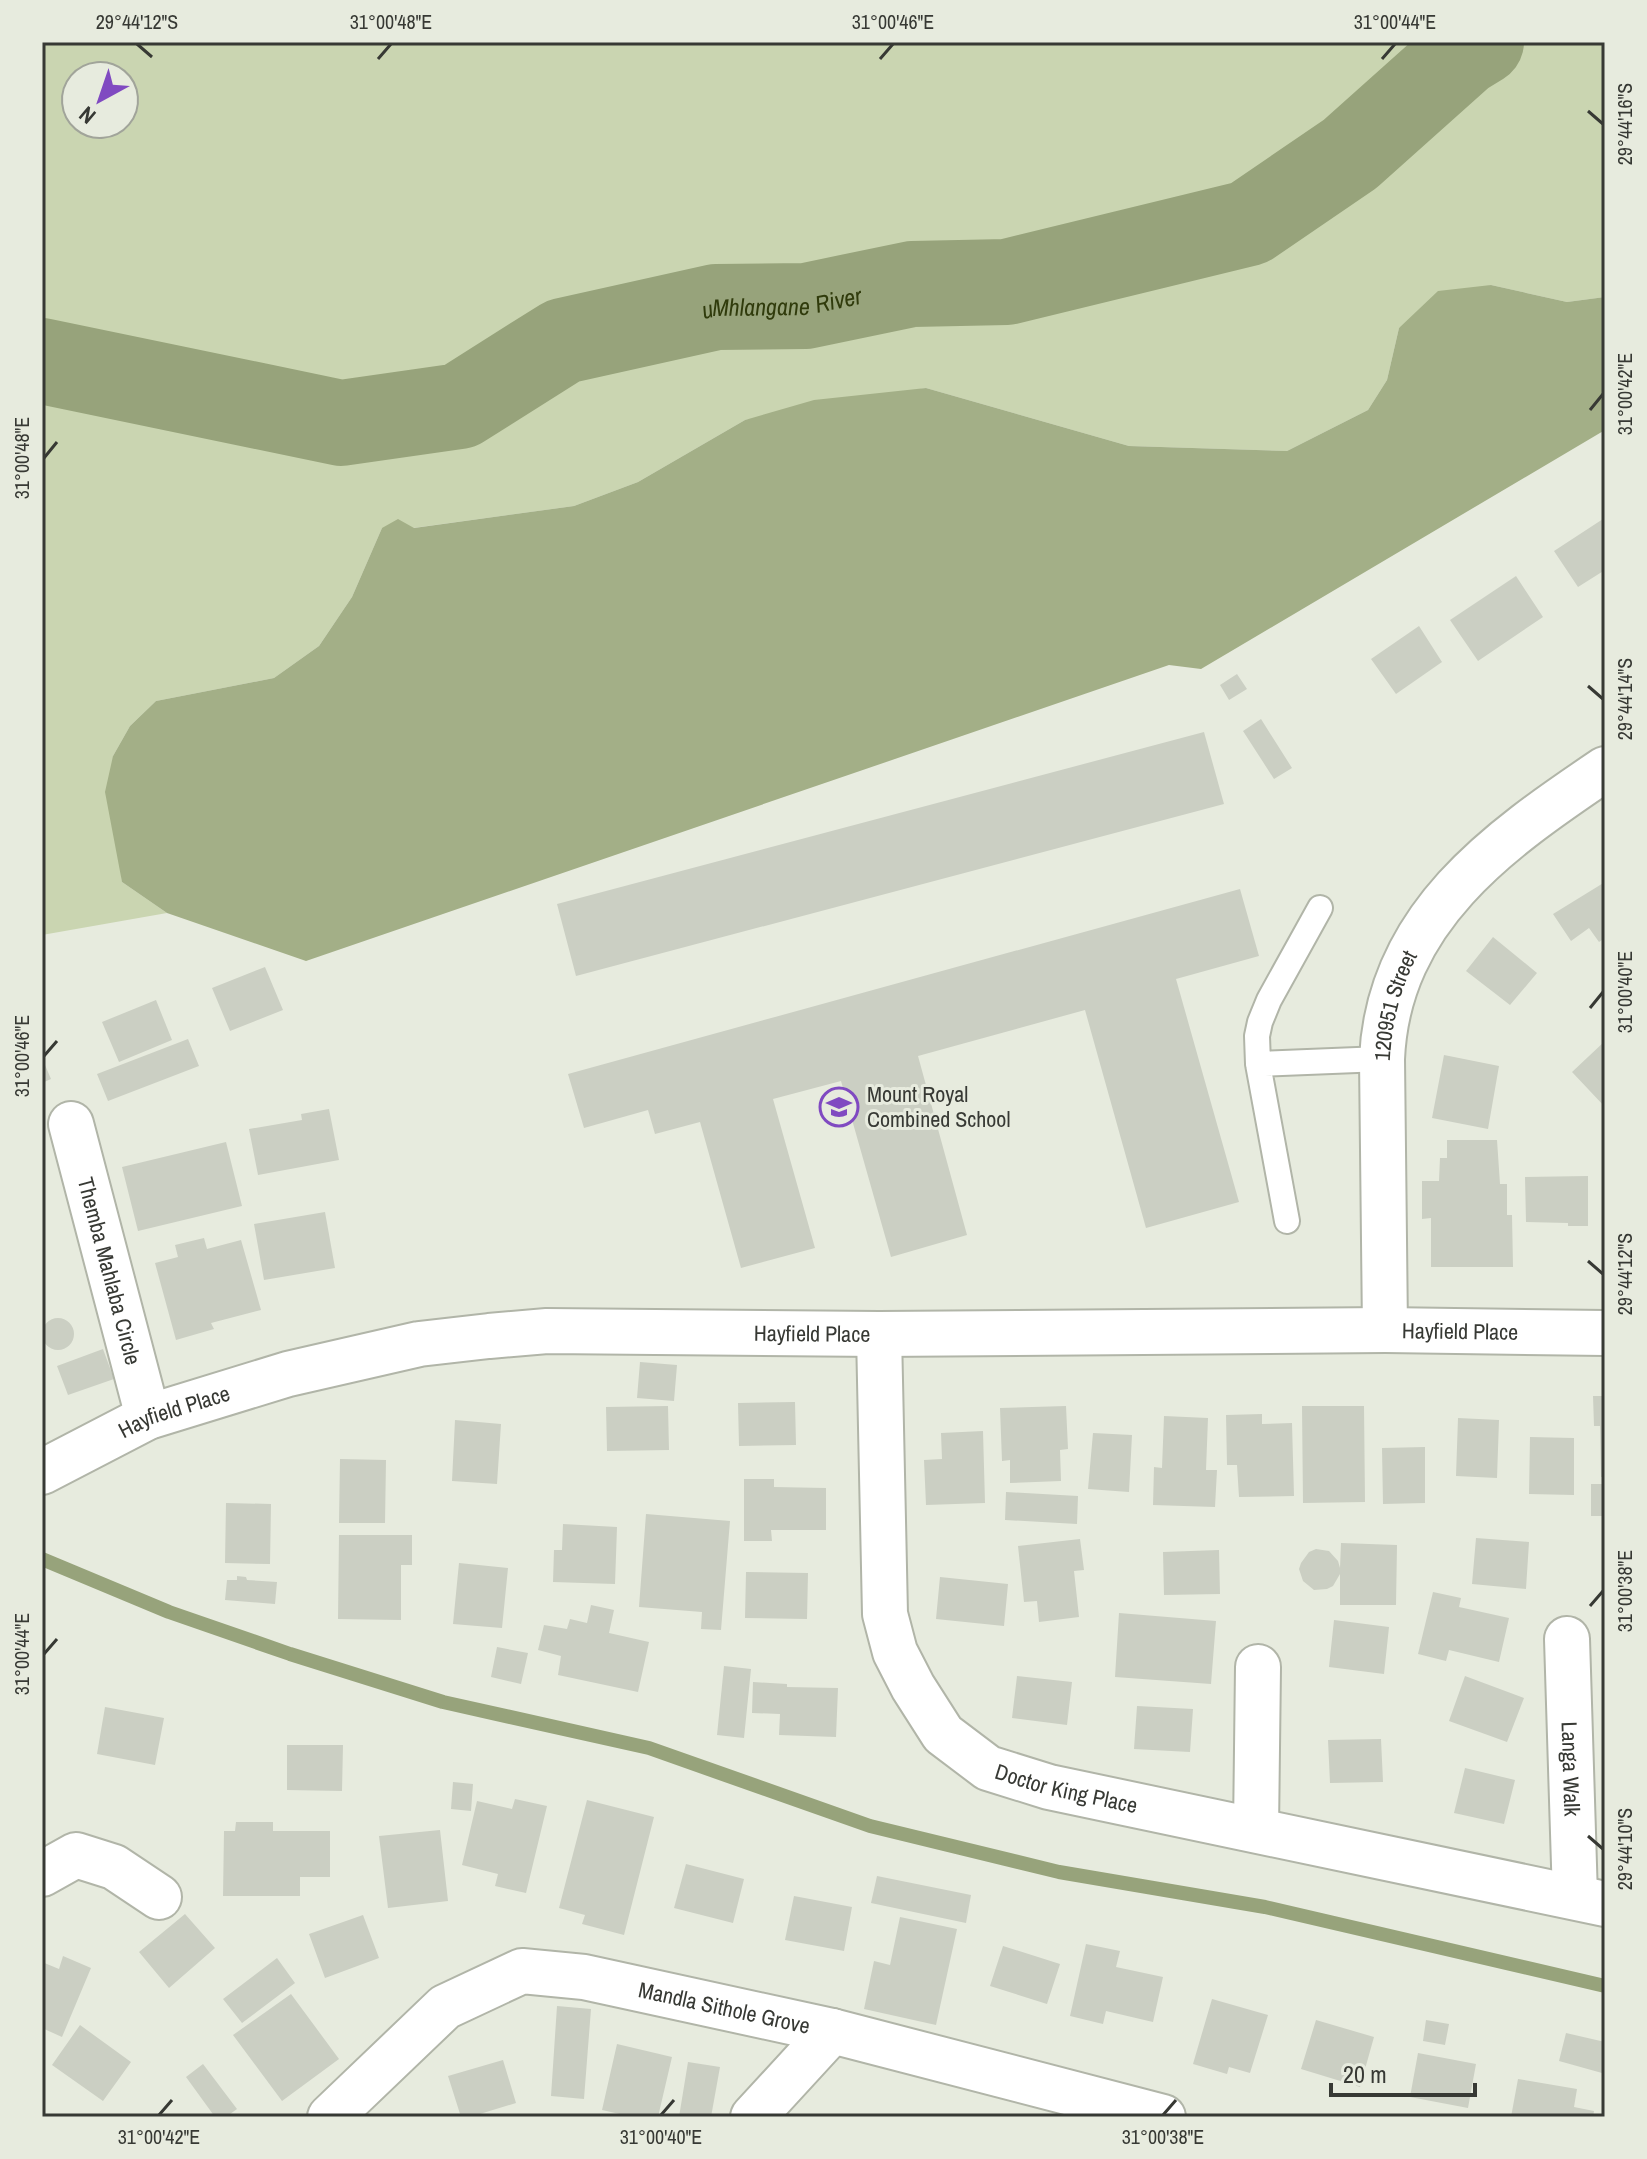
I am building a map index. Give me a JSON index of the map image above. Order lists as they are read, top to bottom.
{
  "streets": {
    "street": [
      "120951 Street",
      "Themba Mahlaba Circle",
      "Hayfield Place",
      "Langa Walk",
      "Doctor King Place",
      "Mandla Sithole Grove"
    ]
  },
  "crossings": [
    ["120951 Street", "Hayfield Place"],
    ["Themba Mahlaba Circle", "Hayfield Place"],
    ["Hayfield Place", "Doctor King Place"],
    ["Langa Walk", "Doctor King Place"]
  ],
  "water": ["uMhlangane River"],
  "places": {
    "school or university": ["Mount Royal Combined School"]
  },
  "scale_bar": "20 m",
  "north": "bottom left",
  "coordinates": [
    "29°44'12\"S",
    "31°00'48\"E",
    "31°00'46\"E",
    "31°00'44\"E",
    "29°44'16\"S",
    "31°00'42\"E",
    "29°44'14\"S",
    "31°00'40\"E",
    "31°00'38\"E",
    "29°44'10\"S"
  ]
}
